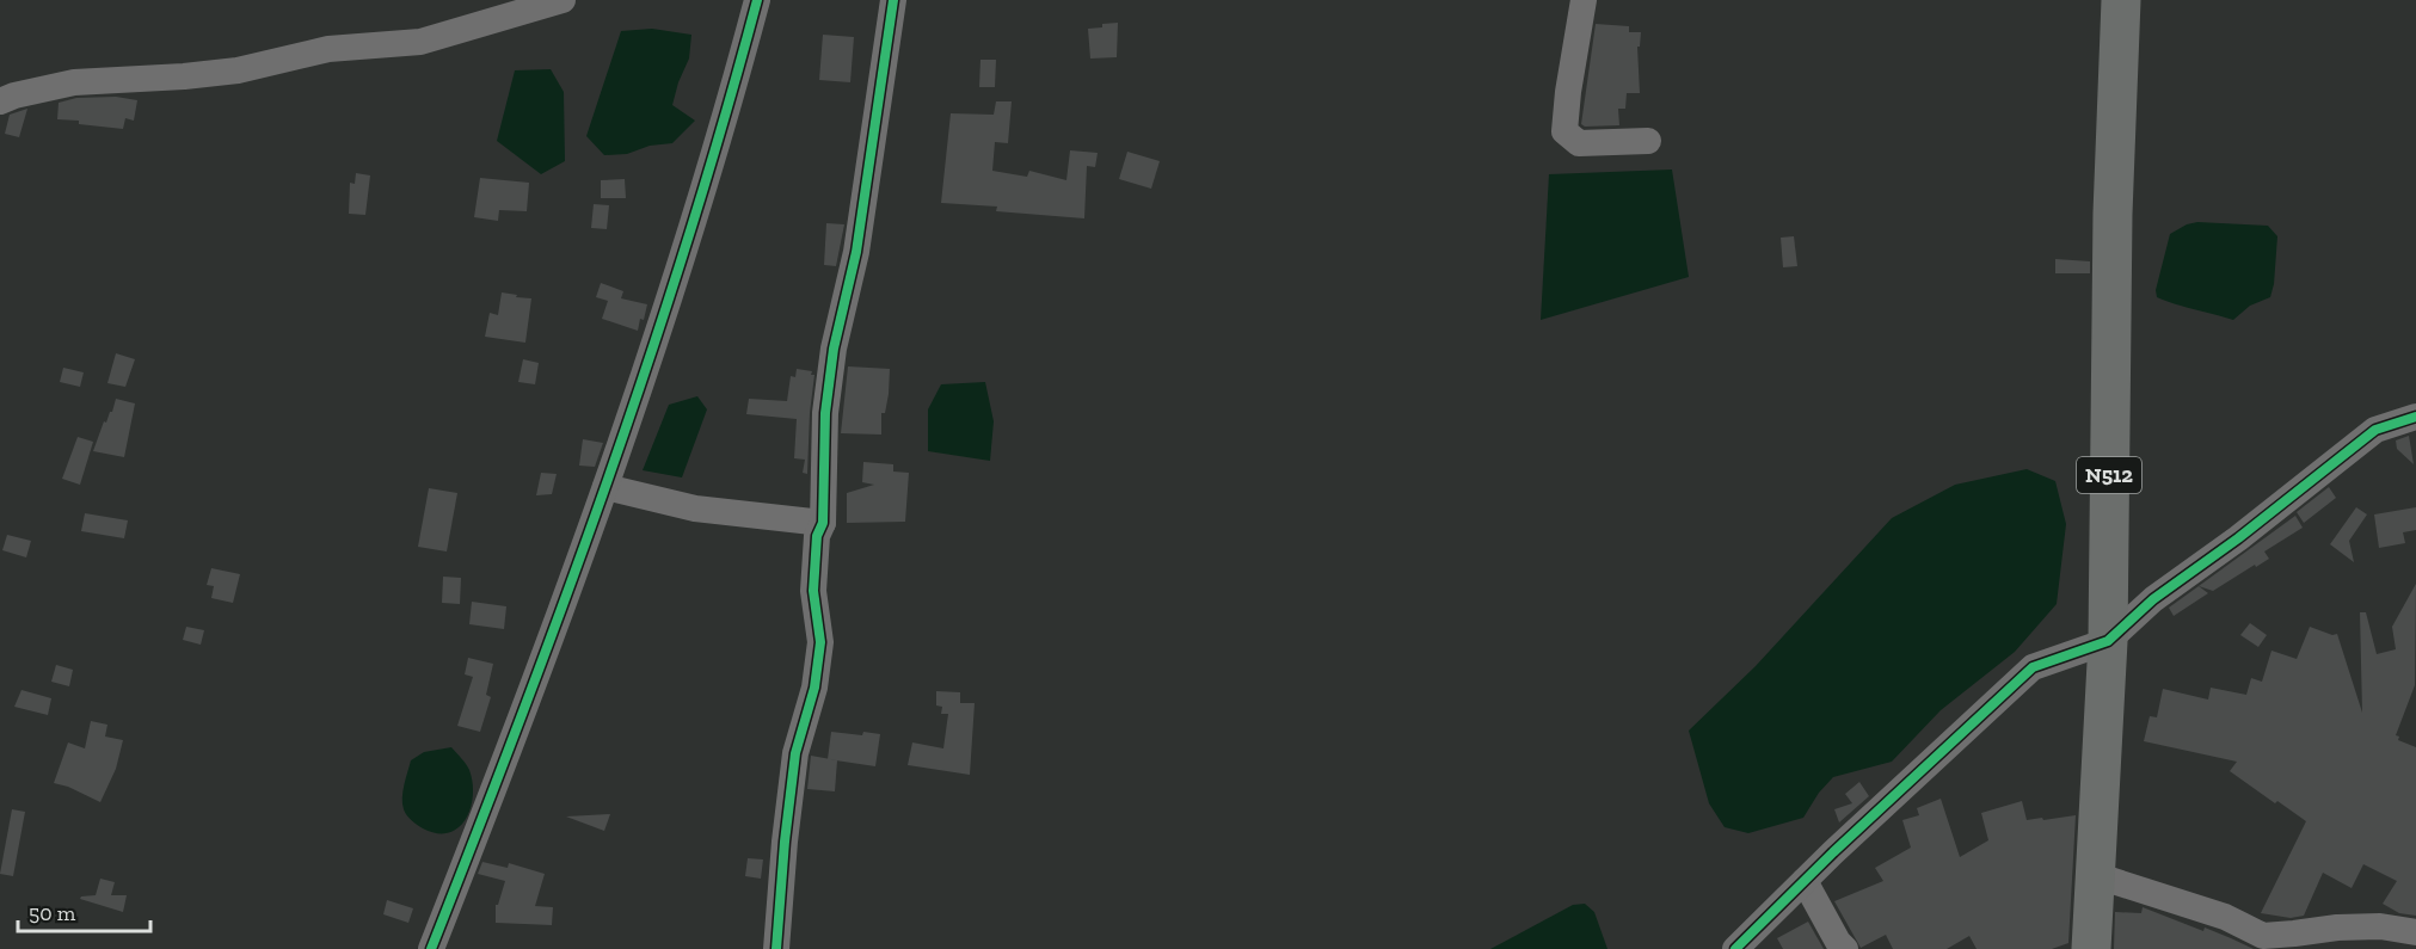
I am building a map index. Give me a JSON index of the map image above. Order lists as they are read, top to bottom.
{
  "streets": {
    "highway": ["N512"]
  },
  "scale_bar": "50 m"
}
